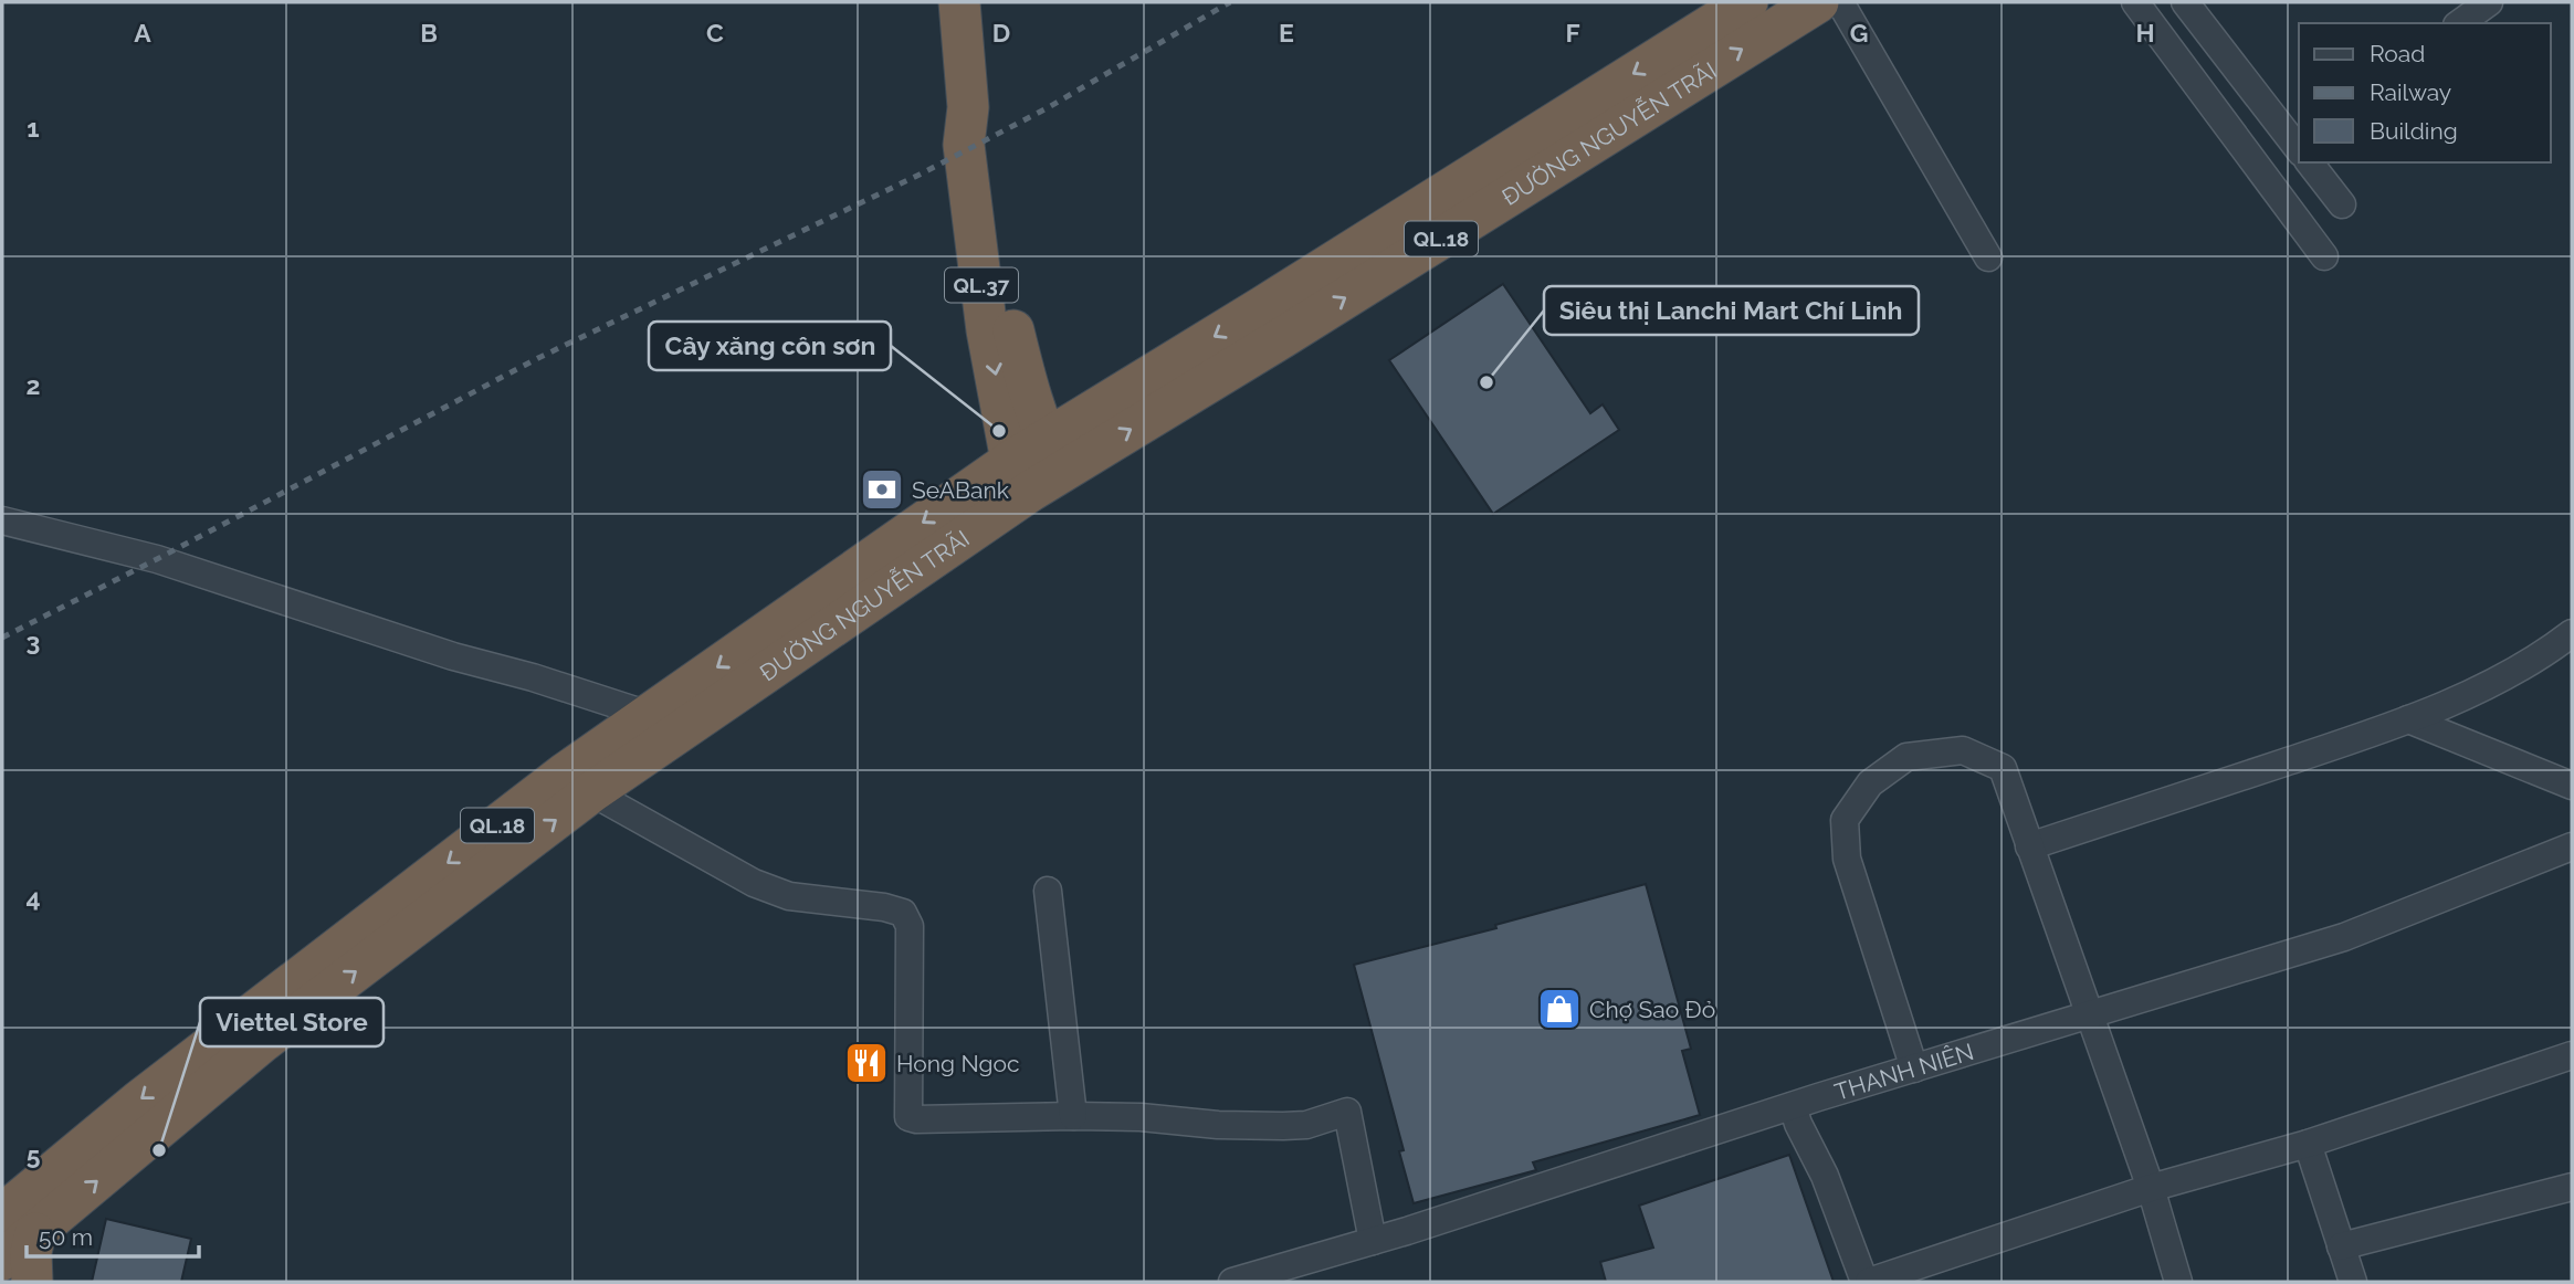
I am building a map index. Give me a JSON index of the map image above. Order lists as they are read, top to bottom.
{
  "streets": {
    "highway": ["ĐƯỜNG NGUYỄN TRÃI", "QL.18", "QL.37"],
    "street": ["THANH NIÊN"]
  },
  "crossings": [
    ["ĐƯỜNG NGUYỄN TRÃI", "QL.37"]
  ],
  "places": {
    "other": ["Siêu thị Lanchi Mart Chí Linh", "Cây xăng côn sơn", "Viettel Store"],
    "bank": ["SeABank"],
    "shop": ["Chợ Sao Đỏ"],
    "restaurant": ["Hong Ngoc"]
  },
  "legend": ["Road", "Railway", "Building"],
  "scale_bar": "50 m",
  "grid": {
    "columns": [
      "A",
      "B",
      "C",
      "D",
      "E",
      "F",
      "G",
      "H"
    ],
    "rows": [
      "1",
      "2",
      "3",
      "4",
      "5"
    ]
  }
}
